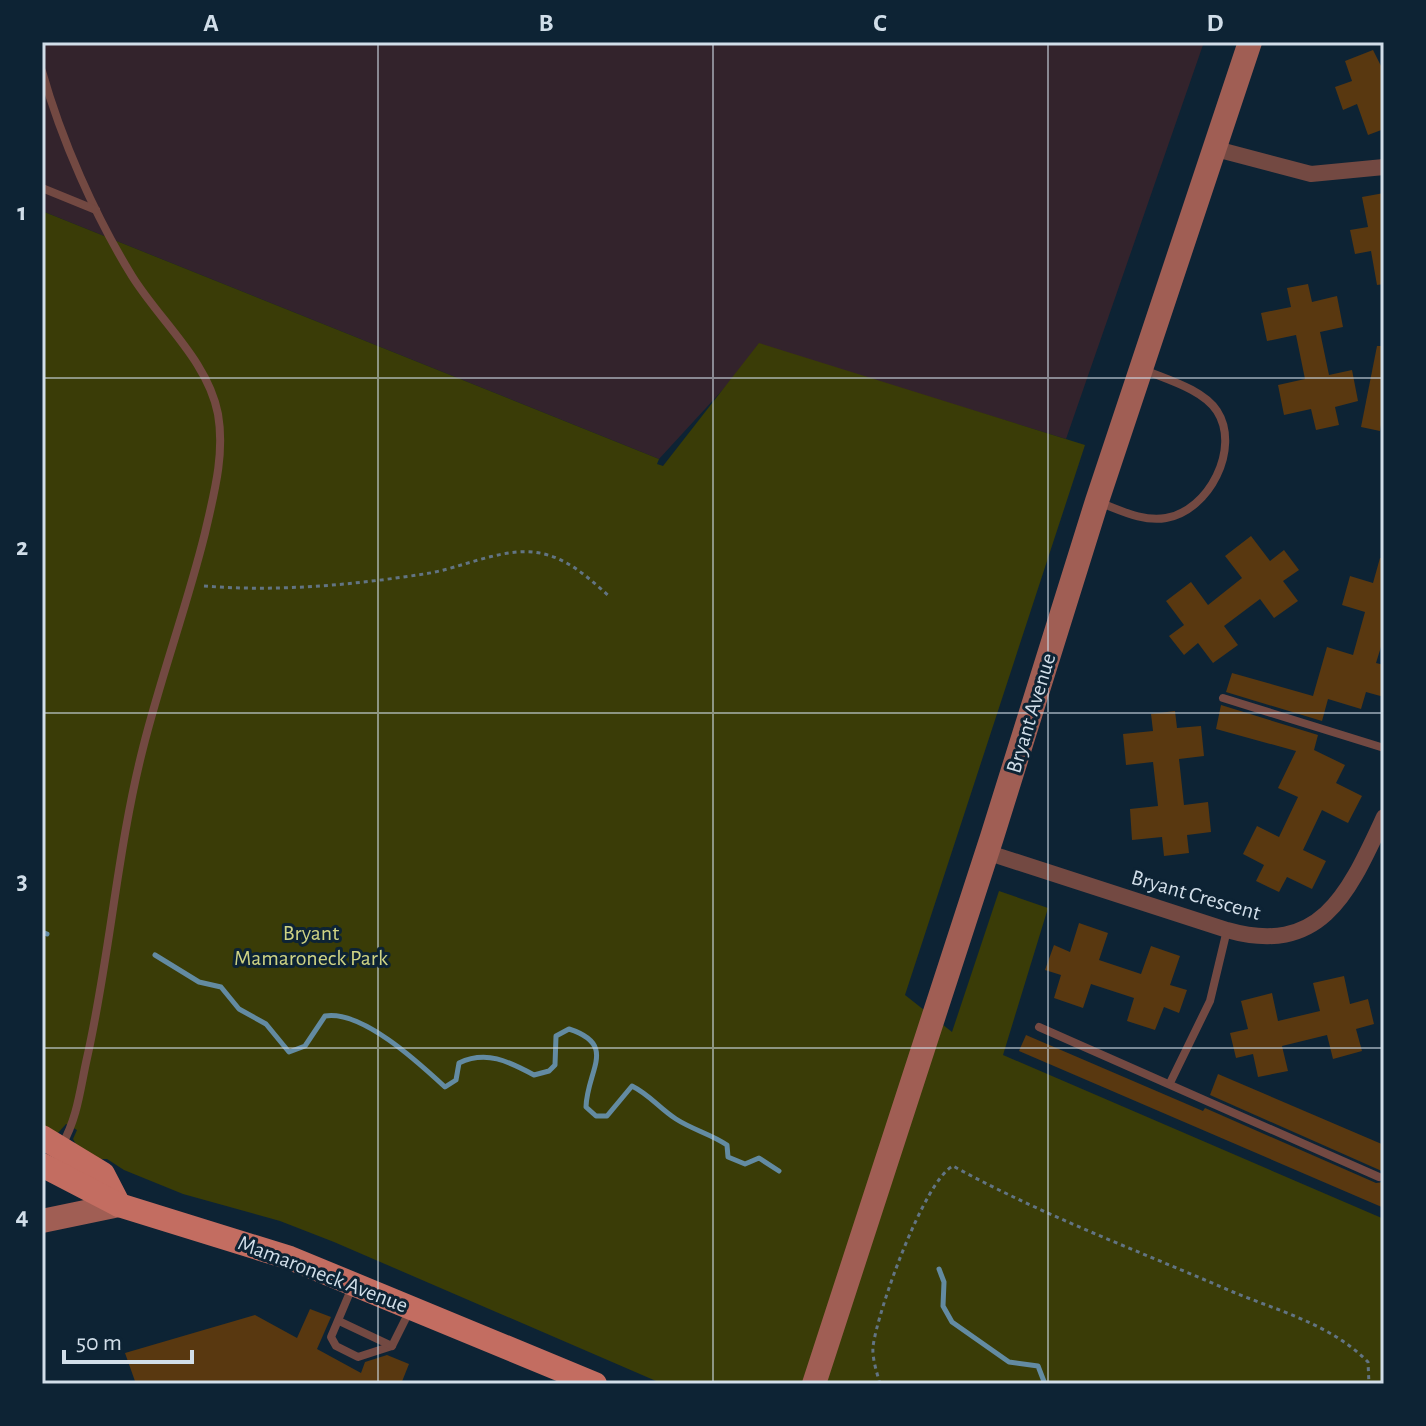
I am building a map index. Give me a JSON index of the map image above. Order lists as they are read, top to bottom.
{
  "streets": {
    "main road": ["Mamaroneck Avenue"],
    "street": ["Bryant Avenue", "Bryant Crescent"]
  },
  "crossings": [
    ["Bryant Avenue", "Bryant Crescent"]
  ],
  "parks": ["Bryant Mamaroneck Park"],
  "scale_bar": "50 m",
  "grid": {
    "columns": [
      "A",
      "B",
      "C",
      "D"
    ],
    "rows": [
      "1",
      "2",
      "3",
      "4"
    ]
  }
}
